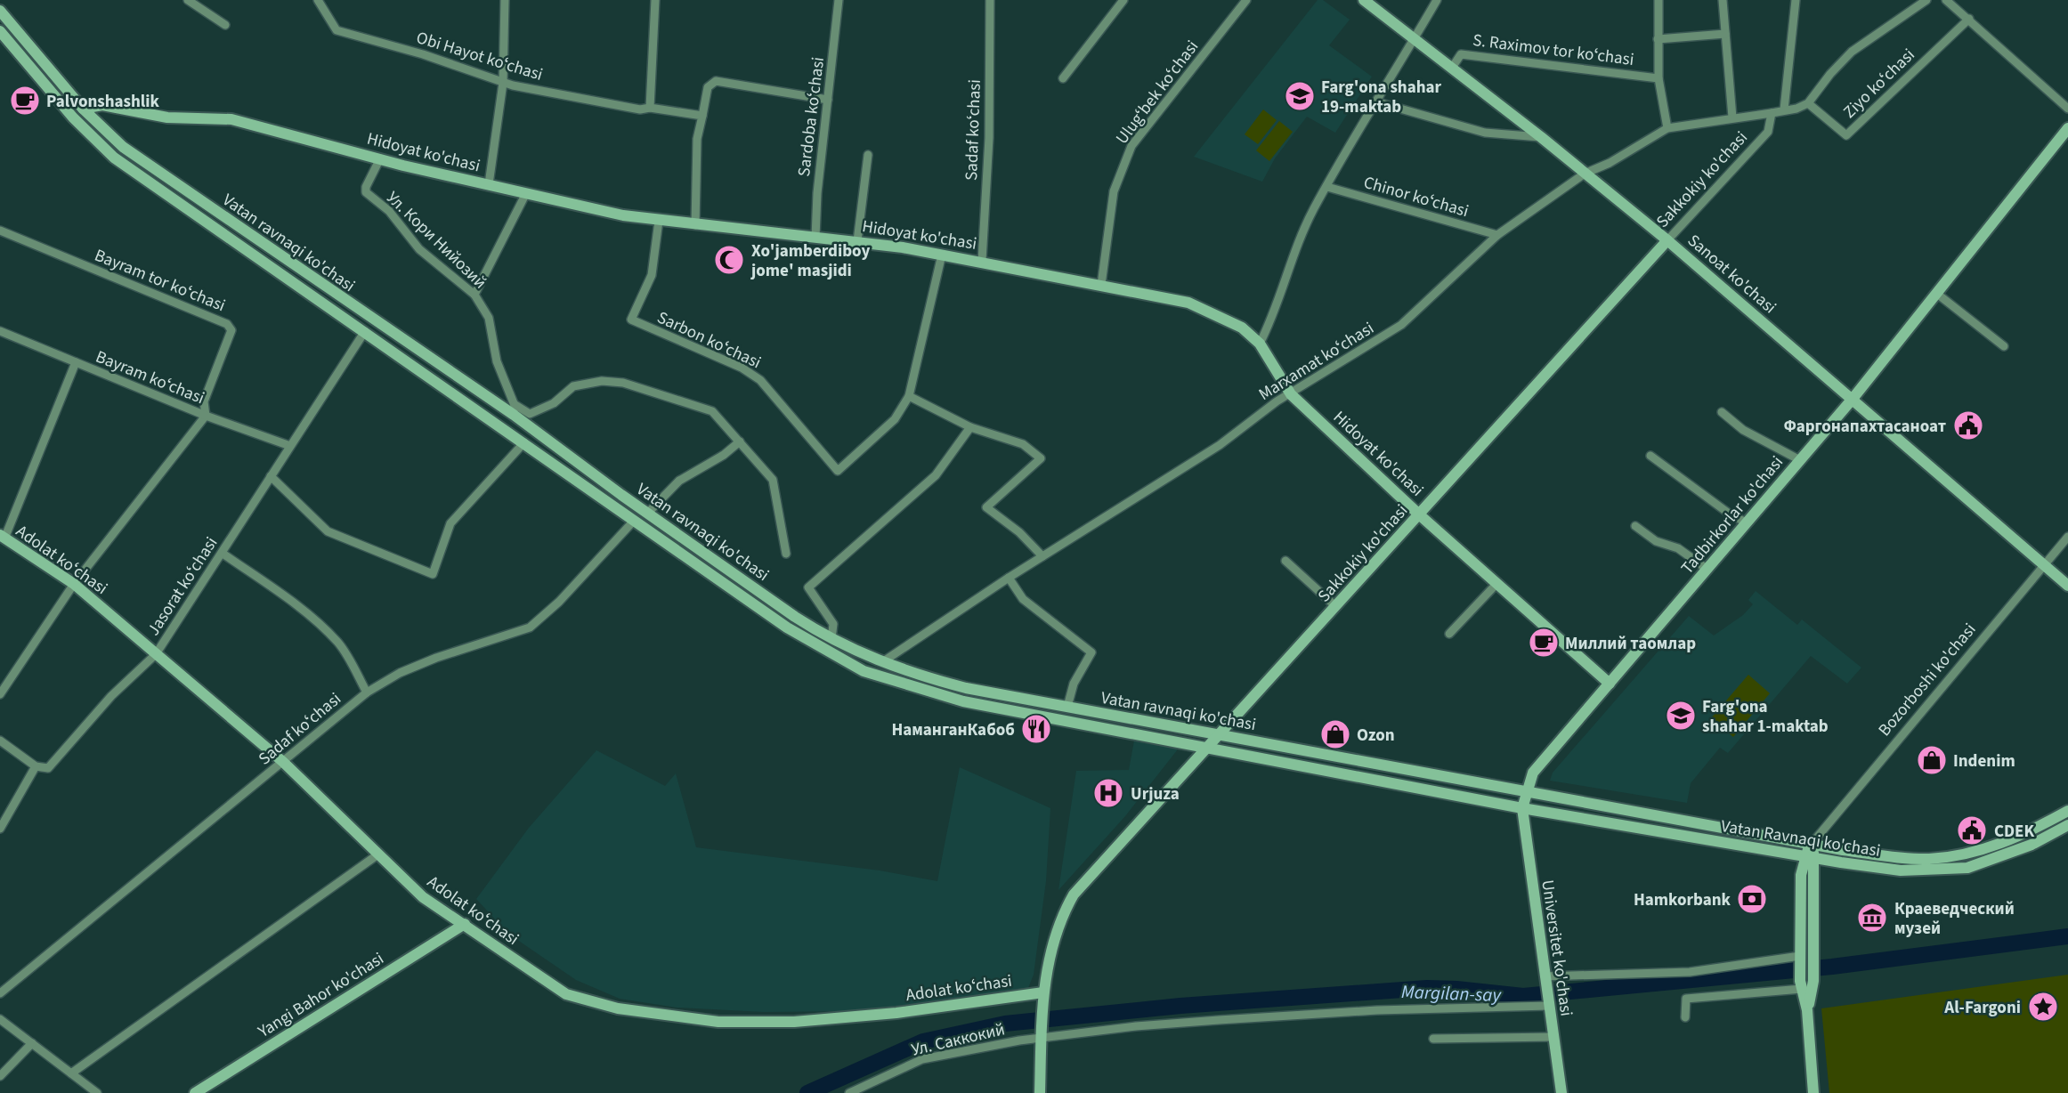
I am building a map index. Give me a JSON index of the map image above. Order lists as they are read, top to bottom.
{
  "streets": {
    "main road": [
      "Hidoyat ko'chasi",
      "Sakkokiy ko'chasi",
      "Vatan ravnaqi ko'chasi",
      "Sanoat ko'chasi",
      "Tadbirkorlar ko'chasi",
      "Adolat koʻchasi",
      "Vatan Ravnaqi ko'chasi",
      "Universitet ko'chasi",
      "Yangi Bahor ko'chasi"
    ],
    "street": [
      "S. Raximov tor koʻchasi",
      "Obi Hayot koʻchasi",
      "Ziyo koʻchasi",
      "Ulugʻbek koʻchasi",
      "Sardoba koʻchasi",
      "Sadaf koʻchasi",
      "Chinor koʻchasi",
      "Ул. Кори Нийозий",
      "Bayram tor koʻchasi",
      "Sarbon koʻchasi",
      "Marxamat koʻchasi",
      "Bayram koʻchasi",
      "Jasorat koʻchasi",
      "Bozorboshi ko'chasi",
      "Ул. Саккокий"
    ]
  },
  "crossings": [
    ["S. Raximov tor koʻchasi", "Sanoat ko'chasi"],
    ["Ulugʻbek koʻchasi", "Hidoyat ko'chasi"],
    ["Sardoba koʻchasi", "Hidoyat ko'chasi"],
    ["Sadaf koʻchasi", "Hidoyat ko'chasi"],
    ["Sadaf koʻchasi", "Vatan ravnaqi ko'chasi"],
    ["Sadaf koʻchasi", "Adolat koʻchasi"],
    ["Hidoyat ko'chasi", "Sakkokiy ko'chasi"],
    ["Hidoyat ko'chasi", "Ул. Кори Нийозий"],
    ["Hidoyat ko'chasi", "Vatan ravnaqi ko'chasi"],
    ["Hidoyat ko'chasi", "Sarbon koʻchasi"],
    ["Hidoyat ko'chasi", "Marxamat koʻchasi"],
    ["Hidoyat ko'chasi", "Tadbirkorlar ko'chasi"],
    ["Sakkokiy ko'chasi", "Vatan ravnaqi ko'chasi"],
    ["Sakkokiy ko'chasi", "Sanoat ko'chasi"],
    ["Sakkokiy ko'chasi", "Marxamat koʻchasi"],
    ["Sakkokiy ko'chasi", "Adolat koʻchasi"],
    ["Sakkokiy ko'chasi", "Ул. Саккокий"],
    ["Chinor koʻchasi", "Marxamat koʻchasi"],
    ["Ул. Кори Нийозий", "Vatan ravnaqi ko'chasi"],
    ["Vatan ravnaqi ko'chasi", "Marxamat koʻchasi"],
    ["Vatan ravnaqi ko'chasi", "Tadbirkorlar ko'chasi"],
    ["Vatan ravnaqi ko'chasi", "Jasorat koʻchasi"],
    ["Vatan ravnaqi ko'chasi", "Vatan Ravnaqi ko'chasi"],
    ["Vatan ravnaqi ko'chasi", "Universitet ko'chasi"],
    ["Sanoat ko'chasi", "Marxamat koʻchasi"],
    ["Sanoat ko'chasi", "Tadbirkorlar ko'chasi"],
    ["Sanoat ko'chasi", "Bozorboshi ko'chasi"],
    ["Bayram tor koʻchasi", "Bayram koʻchasi"],
    ["Bayram tor koʻchasi", "Adolat koʻchasi"],
    ["Bayram koʻchasi", "Jasorat koʻchasi"],
    ["Tadbirkorlar ko'chasi", "Vatan Ravnaqi ko'chasi"],
    ["Tadbirkorlar ko'chasi", "Universitet ko'chasi"],
    ["Adolat koʻchasi", "Jasorat koʻchasi"],
    ["Adolat koʻchasi", "Yangi Bahor ko'chasi"],
    ["Bozorboshi ko'chasi", "Vatan Ravnaqi ko'chasi"],
    ["Vatan Ravnaqi ko'chasi", "Universitet ko'chasi"],
    ["Universitet ko'chasi", "Ул. Саккокий"]
  ],
  "water": ["Margilan-say"],
  "places": {
    "school or university": ["Farg'ona shahar 19-maktab", "Farg'ona shahar 1-maktab"],
    "cafe": ["Palvonshashlik", "Миллий таомлар"],
    "mosque": ["Xo'jamberdiboy jome' masjidi"],
    "public building": ["Фаргонапахтасаноат", "CDEK"],
    "restaurant": ["НаманганКабоб"],
    "shop": ["Ozon", "Indenim"],
    "hospital": ["Urjuza"],
    "bank": ["Hamkorbank"],
    "museum": ["Краеведческий музей"],
    "place": ["Al-Fargoni"]
  }
}
